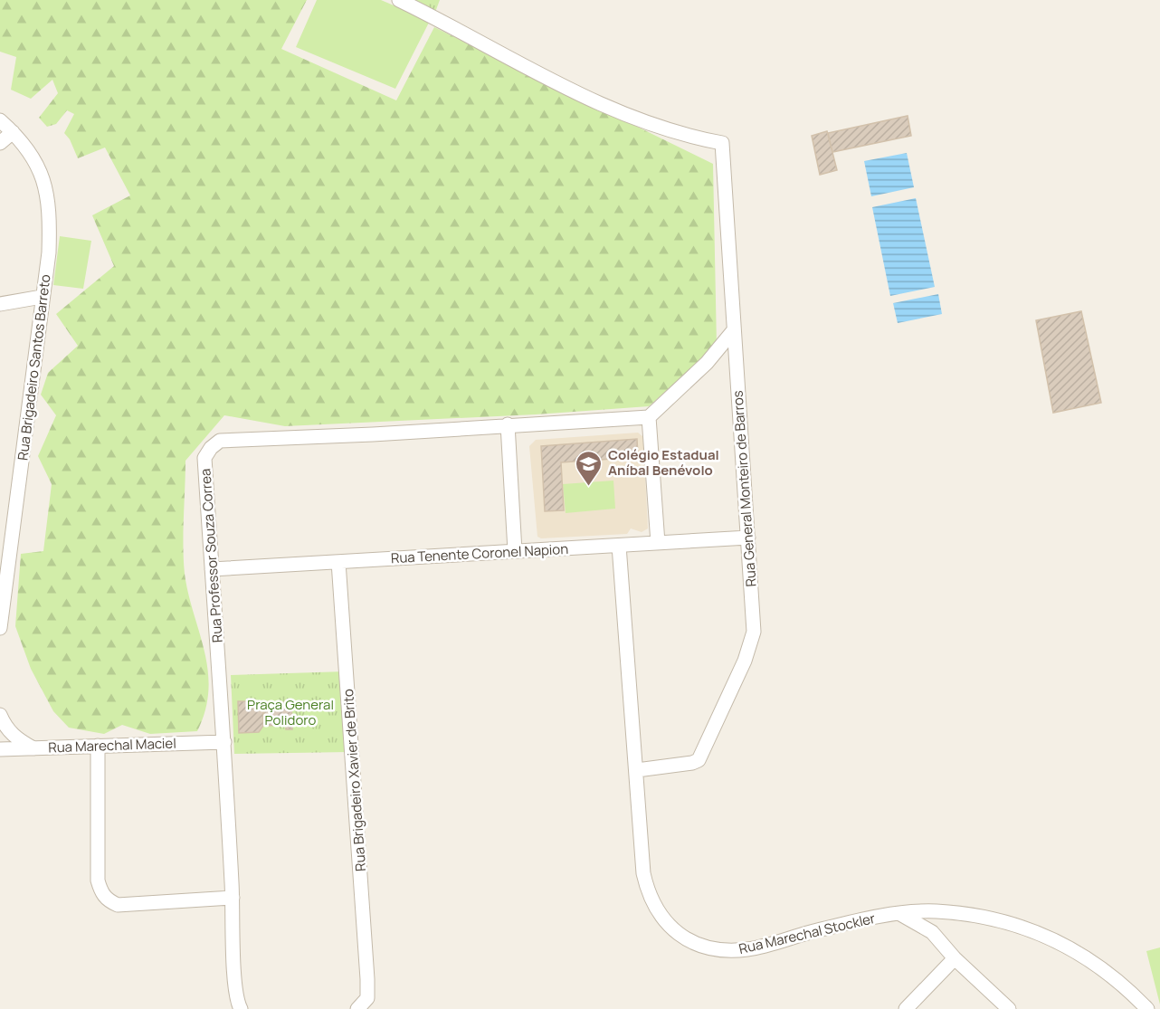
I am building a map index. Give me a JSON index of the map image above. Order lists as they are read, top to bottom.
{
  "streets": {
    "street": [
      "Rua Brigadeiro Santos Barreto",
      "Rua General Monteiro de Barros",
      "Rua Tenente Coronel Napion",
      "Rua Professor Souza Correa",
      "Rua Marechal Maciel",
      "Rua Brigadeiro Xavier de Brito",
      "Rua Marechal Stockler"
    ]
  },
  "crossings": [
    ["Rua General Monteiro de Barros", "Rua Tenente Coronel Napion"],
    ["Rua General Monteiro de Barros", "Rua Marechal Stockler"],
    ["Rua Tenente Coronel Napion", "Rua Professor Souza Correa"],
    ["Rua Tenente Coronel Napion", "Rua Brigadeiro Xavier de Brito"],
    ["Rua Tenente Coronel Napion", "Rua Marechal Stockler"],
    ["Rua Professor Souza Correa", "Rua Marechal Maciel"]
  ],
  "parks": ["Praça General Polidoro"],
  "places": {
    "school or university": ["Colégio Estadual Aníbal Benévolo"]
  }
}
